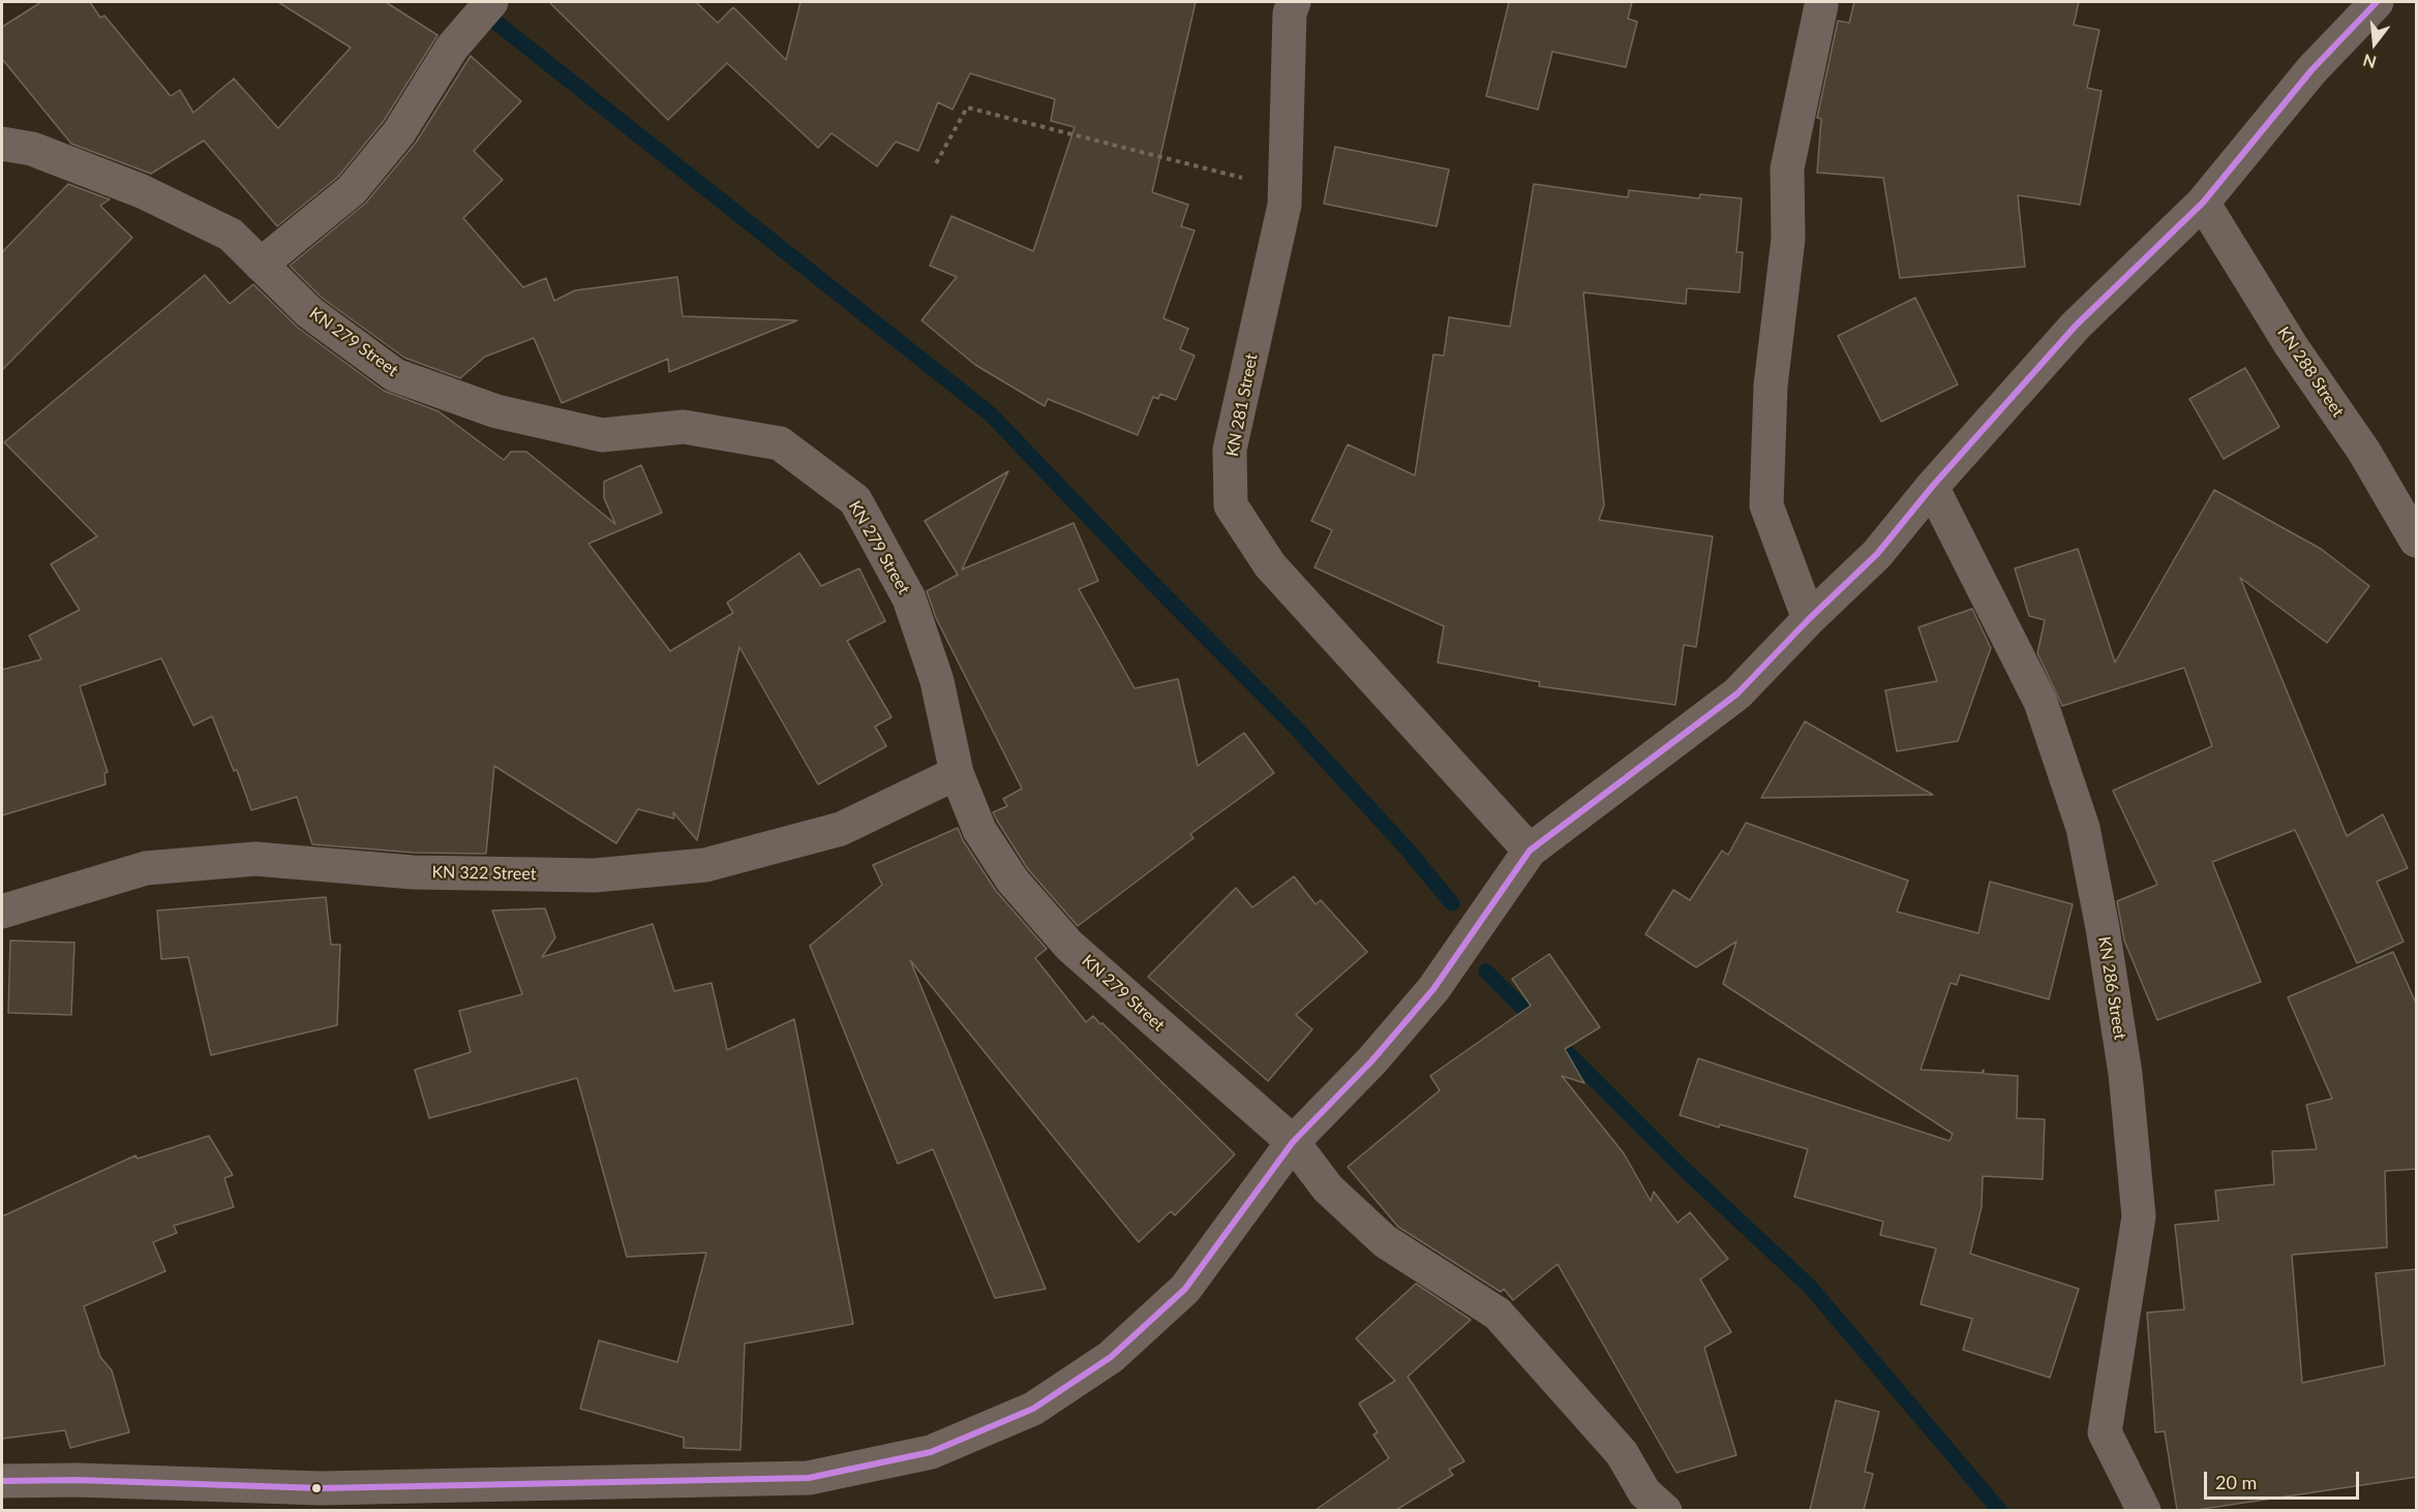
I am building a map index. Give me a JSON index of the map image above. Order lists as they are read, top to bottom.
{
  "streets": {
    "street": [
      "KN 279 Street",
      "KN 288 Street",
      "KN 281 Street",
      "KN 322 Street",
      "KN 286 Street"
    ]
  },
  "crossings": [
    ["KN 279 Street", "KN 322 Street"]
  ],
  "scale_bar": "20 m",
  "north": "bottom"
}
